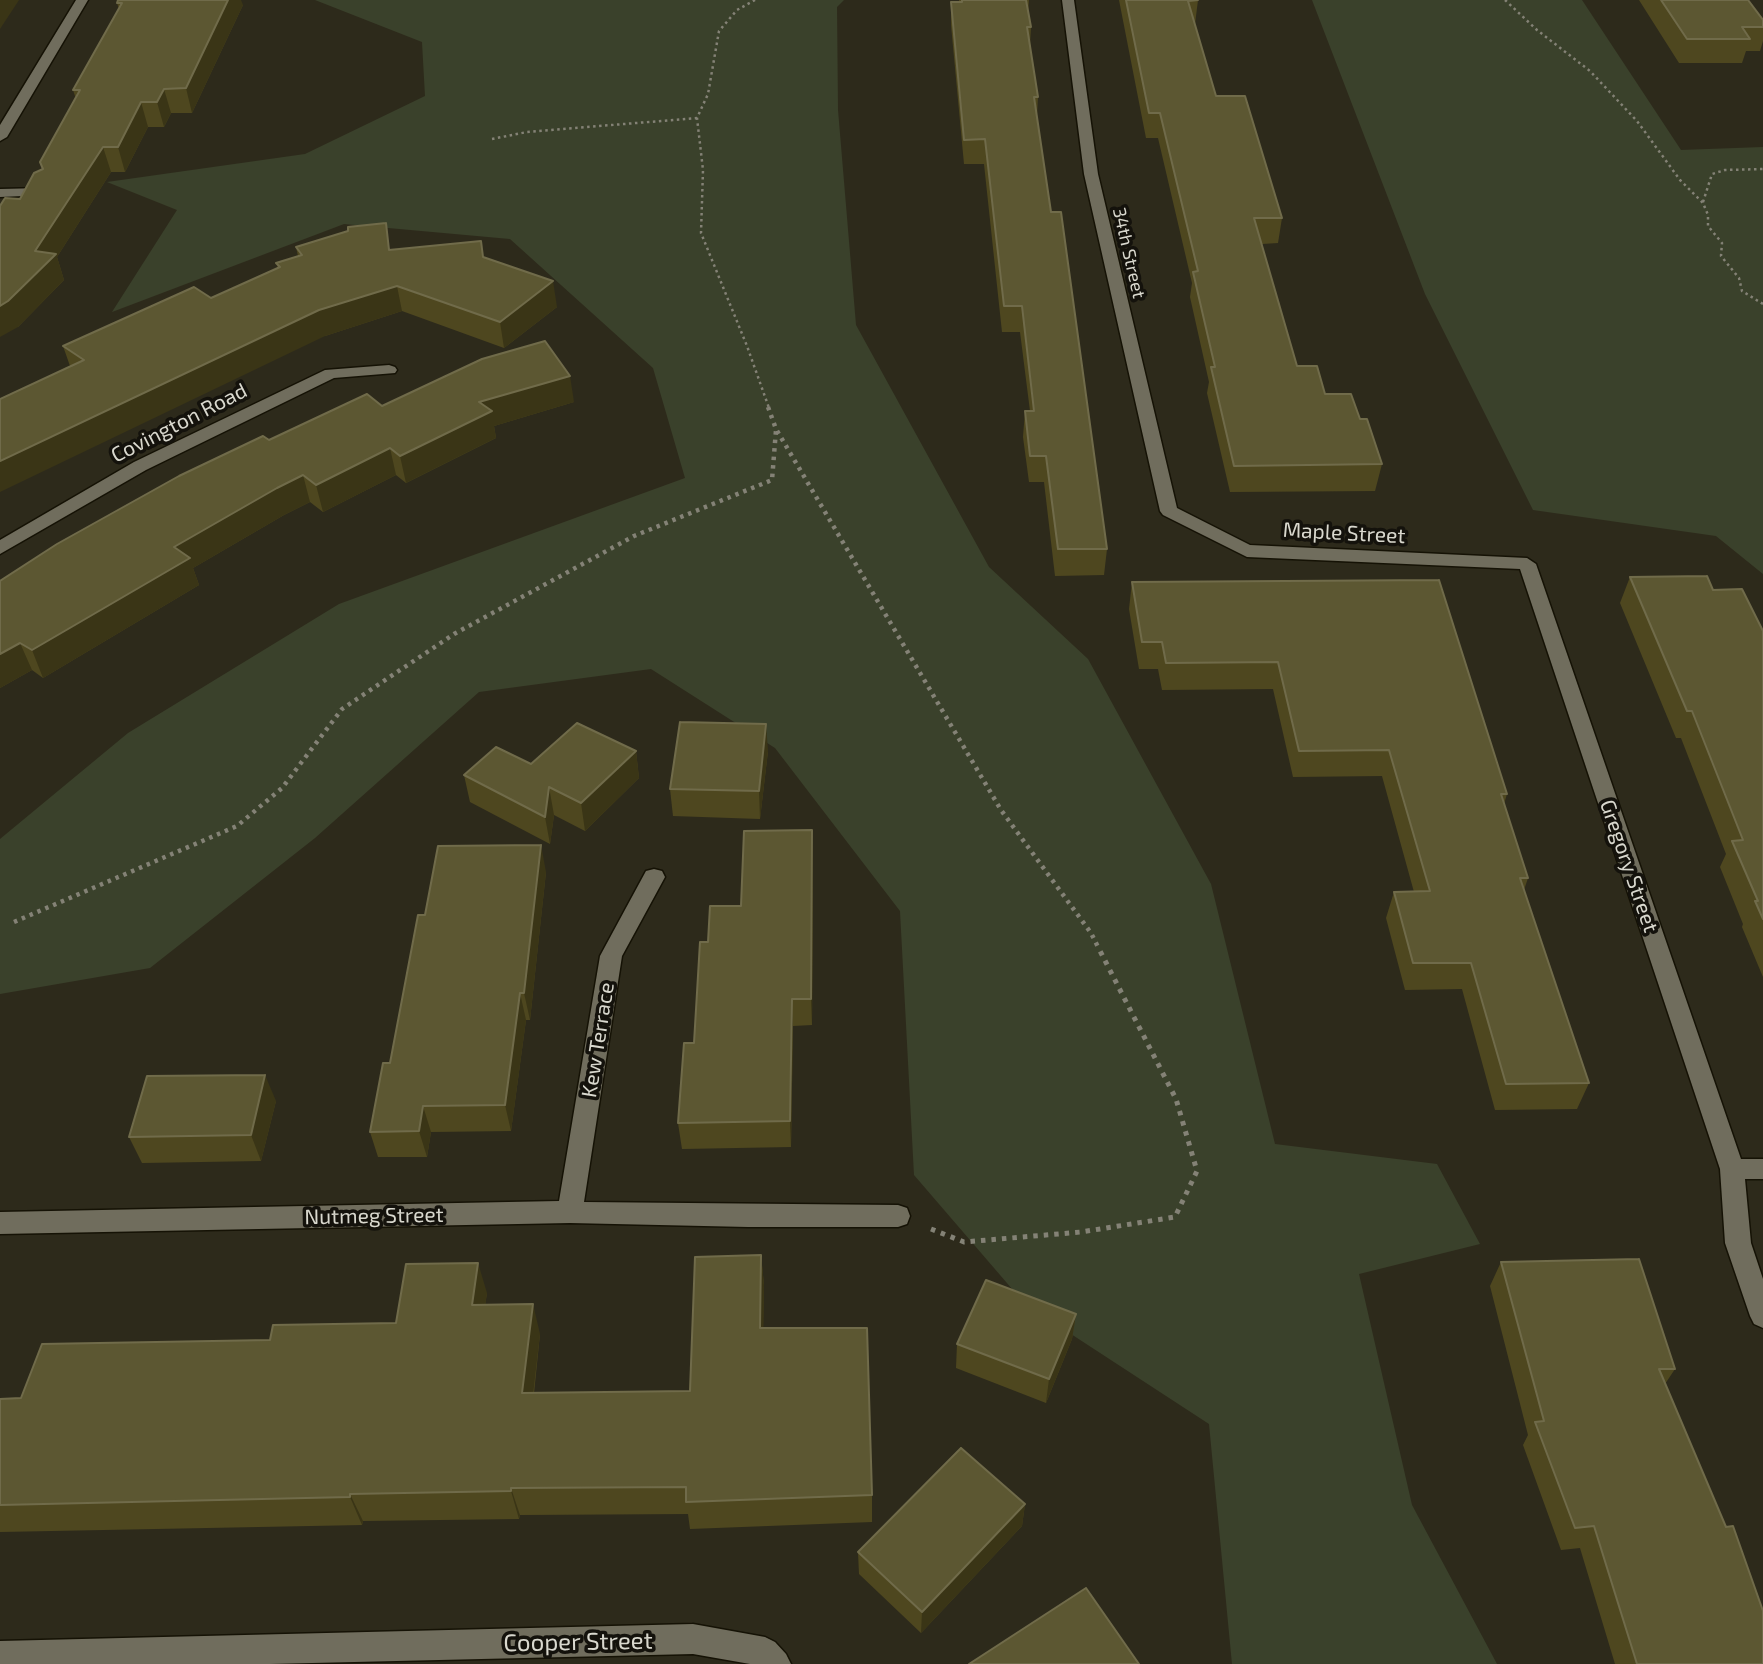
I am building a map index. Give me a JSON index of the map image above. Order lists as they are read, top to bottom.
{
  "streets": {
    "street": [
      "34th Street",
      "Covington Road",
      "Maple Street",
      "Gregory Street",
      "Kew Terrace",
      "Nutmeg Street",
      "Cooper Street"
    ]
  },
  "crossings": [
    ["34th Street", "Maple Street"],
    ["Maple Street", "Gregory Street"],
    ["Kew Terrace", "Nutmeg Street"]
  ]
}
